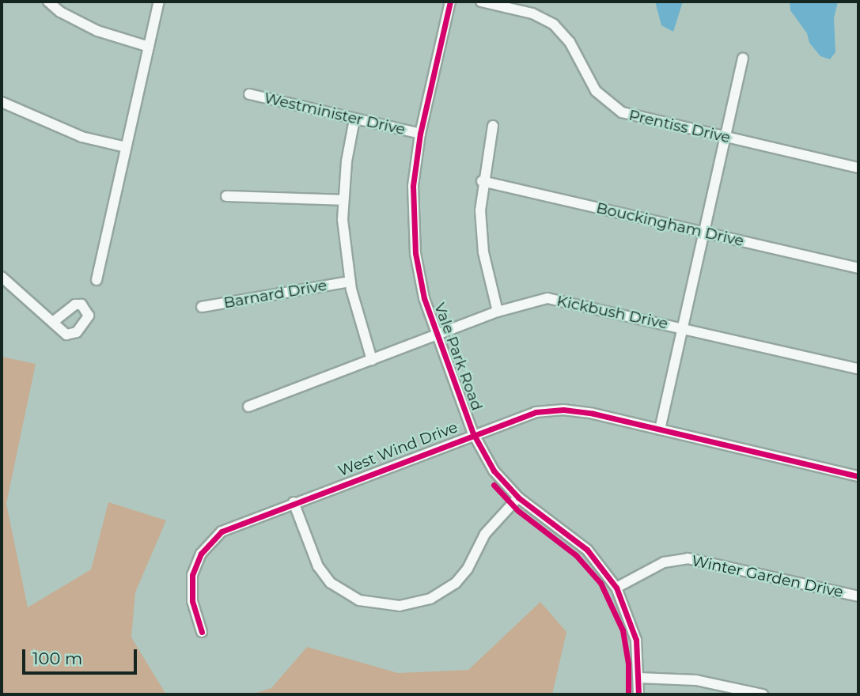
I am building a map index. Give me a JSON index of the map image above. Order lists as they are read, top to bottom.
{
  "streets": {
    "street": [
      "Westminister Drive",
      "Prentiss Drive",
      "Bouckingham Drive",
      "Barnard Drive",
      "Kickbush Drive",
      "Vale Park Road",
      "West Wind Drive",
      "Winter Garden Drive"
    ]
  },
  "crossings": [
    ["Westminister Drive", "Vale Park Road"],
    ["Kickbush Drive", "Vale Park Road"],
    ["Vale Park Road", "West Wind Drive"],
    ["Vale Park Road", "Winter Garden Drive"]
  ],
  "scale_bar": "100 m"
}
